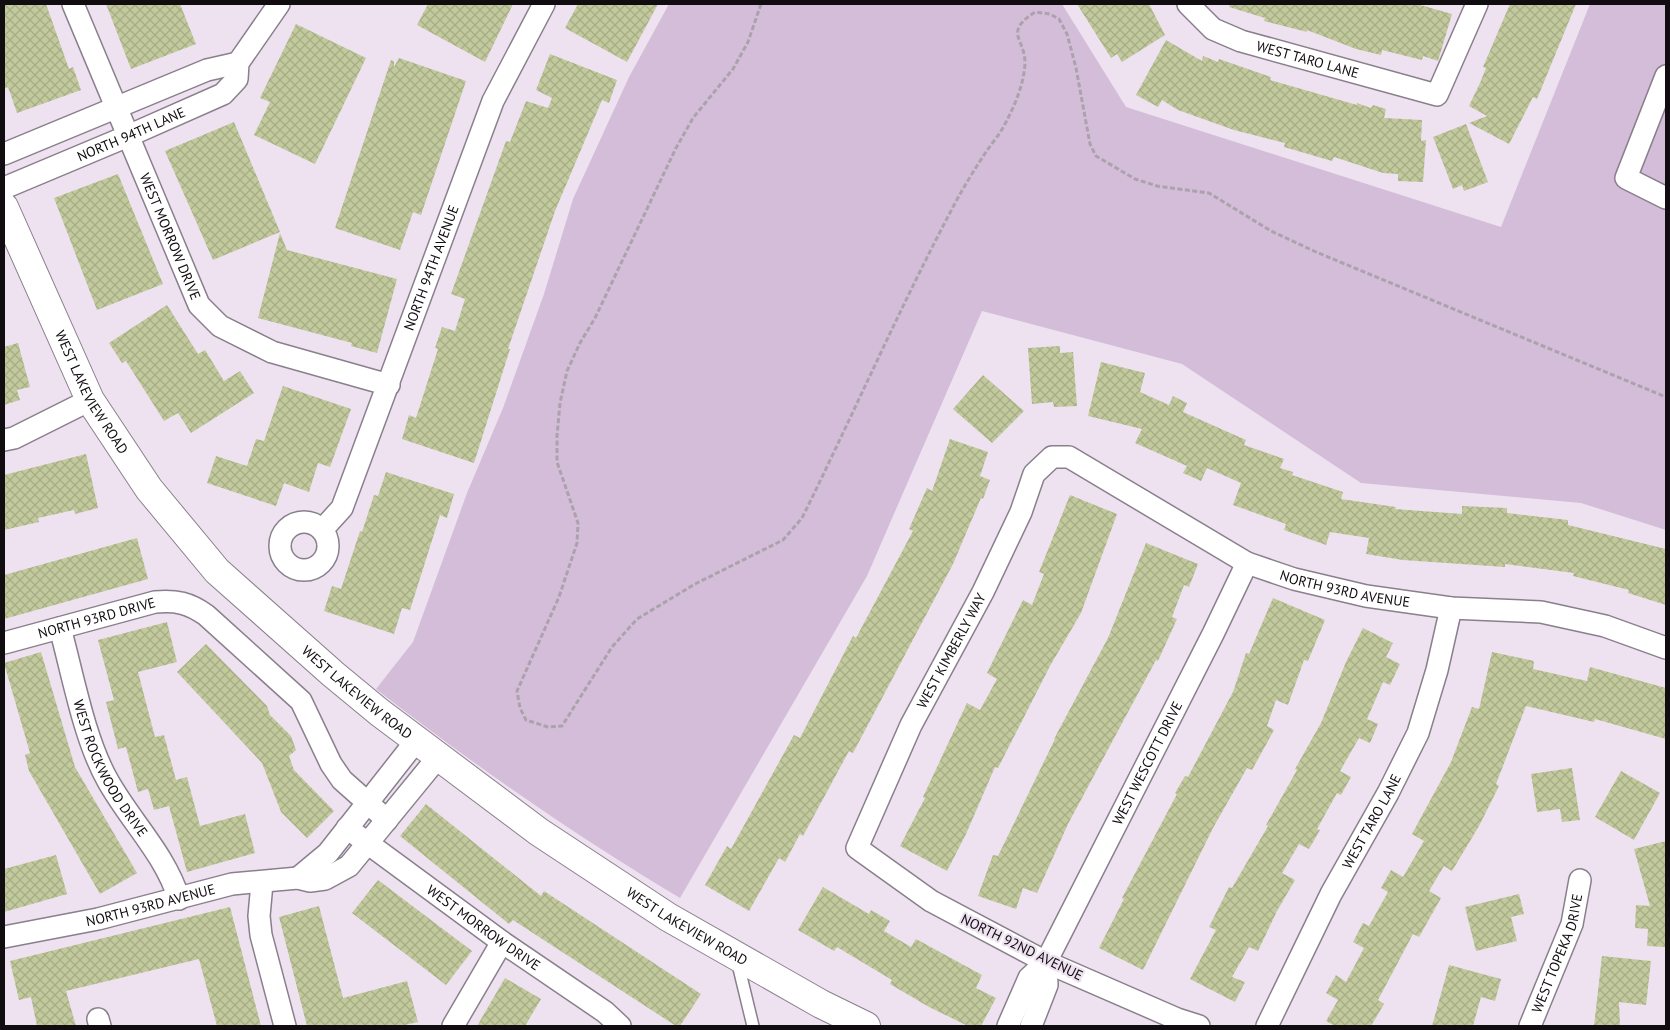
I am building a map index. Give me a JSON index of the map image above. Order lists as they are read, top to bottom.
{
  "streets": {
    "street": [
      "WEST TARO LANE",
      "NORTH 94TH LANE",
      "WEST MORROW DRIVE",
      "NORTH 94TH AVENUE",
      "WEST LAKEVIEW ROAD",
      "NORTH 93RD AVENUE",
      "NORTH 93RD DRIVE",
      "WEST KIMBERLY WAY",
      "WEST WESCOTT DRIVE",
      "WEST ROCKWOOD DRIVE",
      "NORTH 92ND AVENUE",
      "WEST TOPEKA DRIVE"
    ]
  },
  "crossings": [
    ["WEST TARO LANE", "NORTH 93RD AVENUE"],
    ["NORTH 94TH LANE", "WEST MORROW DRIVE"],
    ["WEST MORROW DRIVE", "NORTH 94TH AVENUE"],
    ["WEST MORROW DRIVE", "NORTH 93RD AVENUE"],
    ["WEST LAKEVIEW ROAD", "NORTH 93RD AVENUE"],
    ["NORTH 93RD AVENUE", "WEST KIMBERLY WAY"],
    ["NORTH 93RD AVENUE", "WEST WESCOTT DRIVE"],
    ["NORTH 93RD AVENUE", "WEST ROCKWOOD DRIVE"],
    ["NORTH 93RD DRIVE", "WEST ROCKWOOD DRIVE"],
    ["WEST KIMBERLY WAY", "NORTH 92ND AVENUE"],
    ["WEST WESCOTT DRIVE", "NORTH 92ND AVENUE"]
  ]
}
